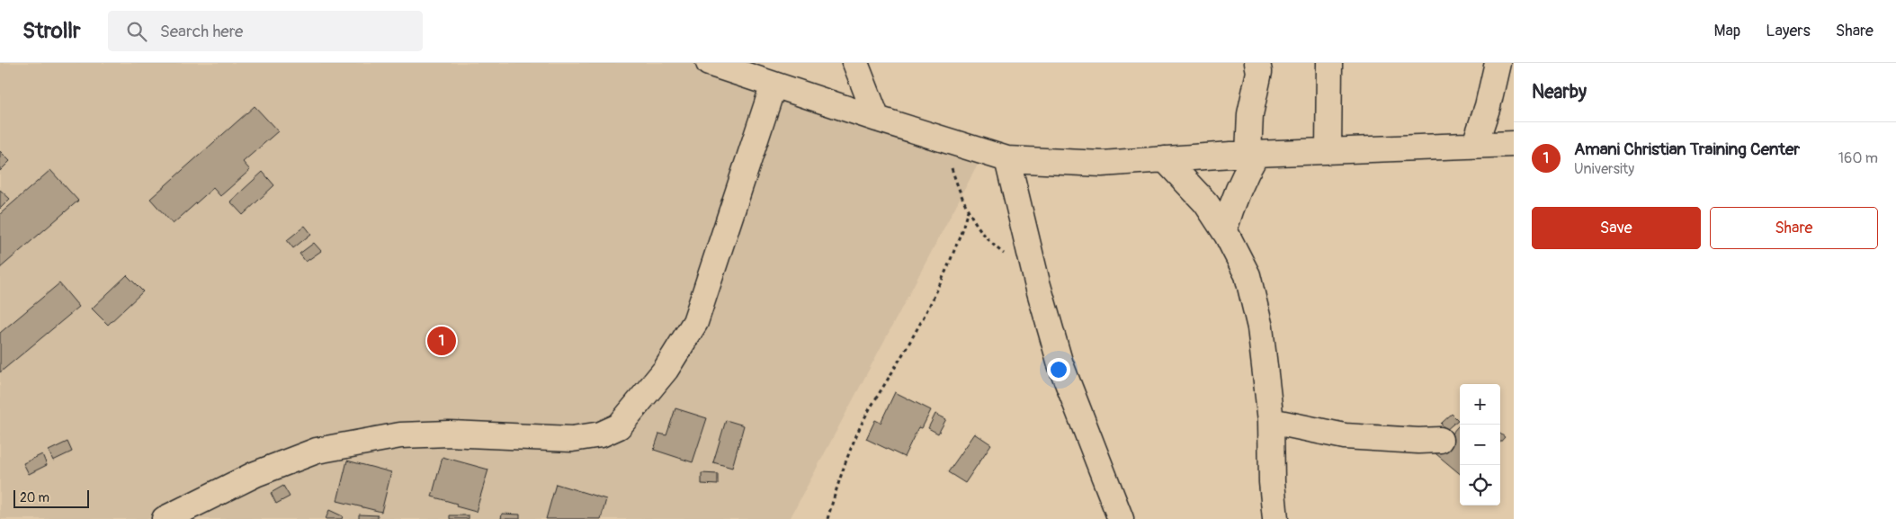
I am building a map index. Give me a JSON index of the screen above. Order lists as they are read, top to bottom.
{
  "scale_bar": "20 m",
  "page": {
    "header": "Strollr",
    "search": "Search here",
    "nav": ["Map", "Layers", "Share"],
    "heading": "Nearby",
    "list": [
      {
        "mark": "1",
        "name": "Amani Christian Training Center",
        "note": "University",
        "value": "160 m"
      }
    ],
    "buttons": ["Save", "Share"],
    "pins": "1",
    "map_buttons": ["+", "−"],
    "scale": "20 m"
  }
}
